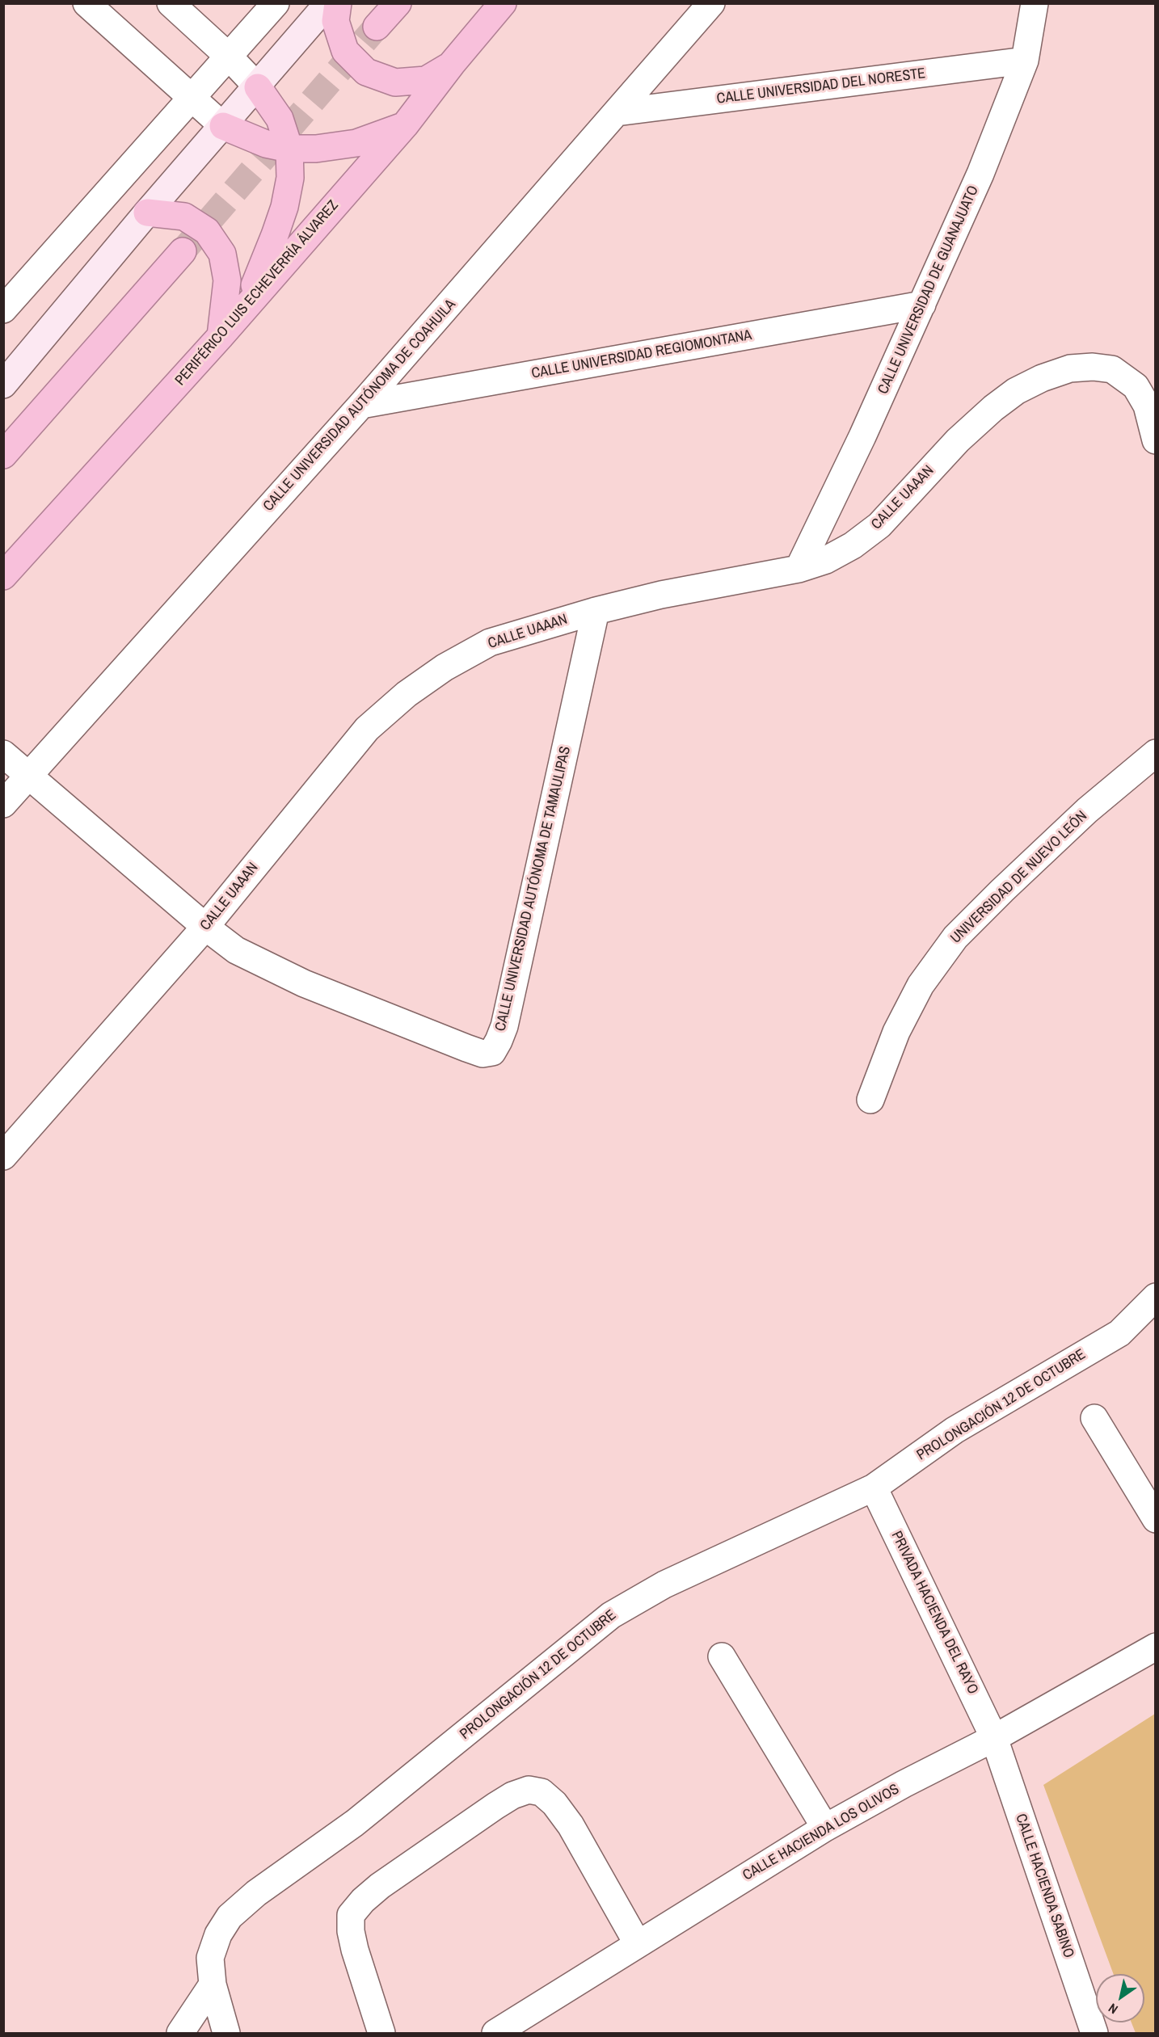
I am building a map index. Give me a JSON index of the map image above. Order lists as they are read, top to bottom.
{
  "streets": {
    "highway": ["PERIFÉRICO LUIS ECHEVERRÍA ÁLVAREZ"],
    "street": [
      "CALLE UNIVERSIDAD DEL NORESTE",
      "CALLE UNIVERSIDAD DE GUANAJUATO",
      "CALLE UNIVERSIDAD REGIOMONTANA",
      "CALLE UNIVERSIDAD AUTÓNOMA DE COAHUILA",
      "CALLE UAAAN",
      "UNIVERSIDAD DE NUEVO LEÓN",
      "CALLE UNIVERSIDAD AUTÓNOMA DE TAMAULIPAS",
      "PROLONGACIÓN 12 DE OCTUBRE",
      "PRIVADA HACIENDA DEL RAYO",
      "CALLE HACIENDA LOS OLIVOS",
      "CALLE HACIENDA SABINO"
    ]
  },
  "crossings": [
    ["CALLE UNIVERSIDAD DEL NORESTE", "CALLE UNIVERSIDAD DE GUANAJUATO"],
    ["CALLE UNIVERSIDAD DEL NORESTE", "CALLE UNIVERSIDAD AUTÓNOMA DE COAHUILA"],
    ["CALLE UNIVERSIDAD DE GUANAJUATO", "CALLE UNIVERSIDAD REGIOMONTANA"],
    ["CALLE UNIVERSIDAD DE GUANAJUATO", "CALLE UAAAN"],
    ["CALLE UNIVERSIDAD REGIOMONTANA", "CALLE UNIVERSIDAD AUTÓNOMA DE COAHUILA"],
    ["CALLE UNIVERSIDAD AUTÓNOMA DE COAHUILA", "CALLE UNIVERSIDAD AUTÓNOMA DE TAMAULIPAS"],
    ["CALLE UAAAN", "CALLE UNIVERSIDAD AUTÓNOMA DE TAMAULIPAS"],
    ["PROLONGACIÓN 12 DE OCTUBRE", "PRIVADA HACIENDA DEL RAYO"],
    ["PRIVADA HACIENDA DEL RAYO", "CALLE HACIENDA LOS OLIVOS"],
    ["PRIVADA HACIENDA DEL RAYO", "CALLE HACIENDA SABINO"],
    ["CALLE HACIENDA LOS OLIVOS", "CALLE HACIENDA SABINO"]
  ],
  "north": "bottom left"
}
